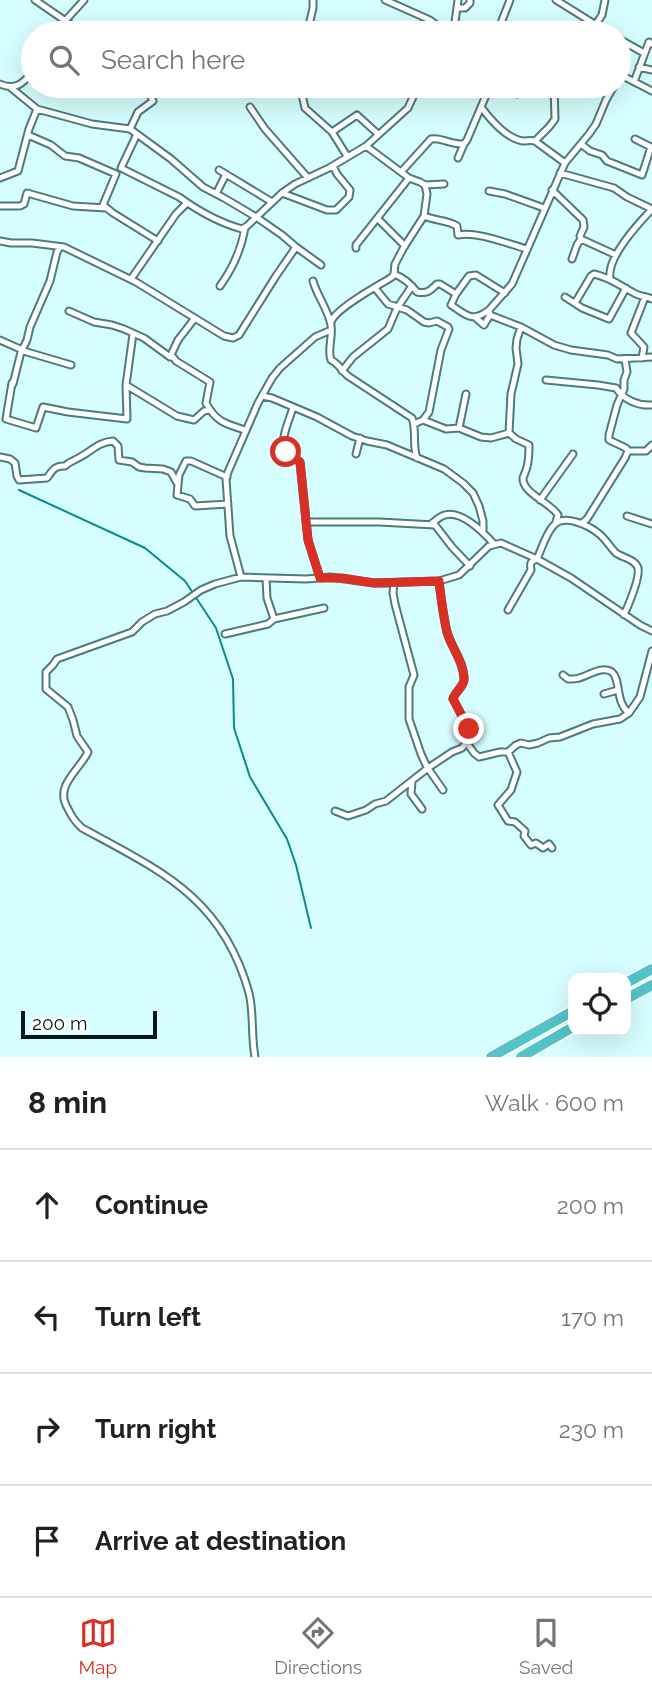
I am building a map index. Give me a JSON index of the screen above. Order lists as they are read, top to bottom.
{
  "scale_bar": "200 m",
  "page": {
    "search": "Search here",
    "scale": "200 m",
    "heading": ["8 min", "Walk · 600 m"],
    "list": [
      ["Continue", "200 m"],
      ["Turn left", "170 m"],
      ["Turn right", "230 m"],
      "Arrive at destination"
    ],
    "nav": ["Map", "Directions", "Saved"]
  }
}
